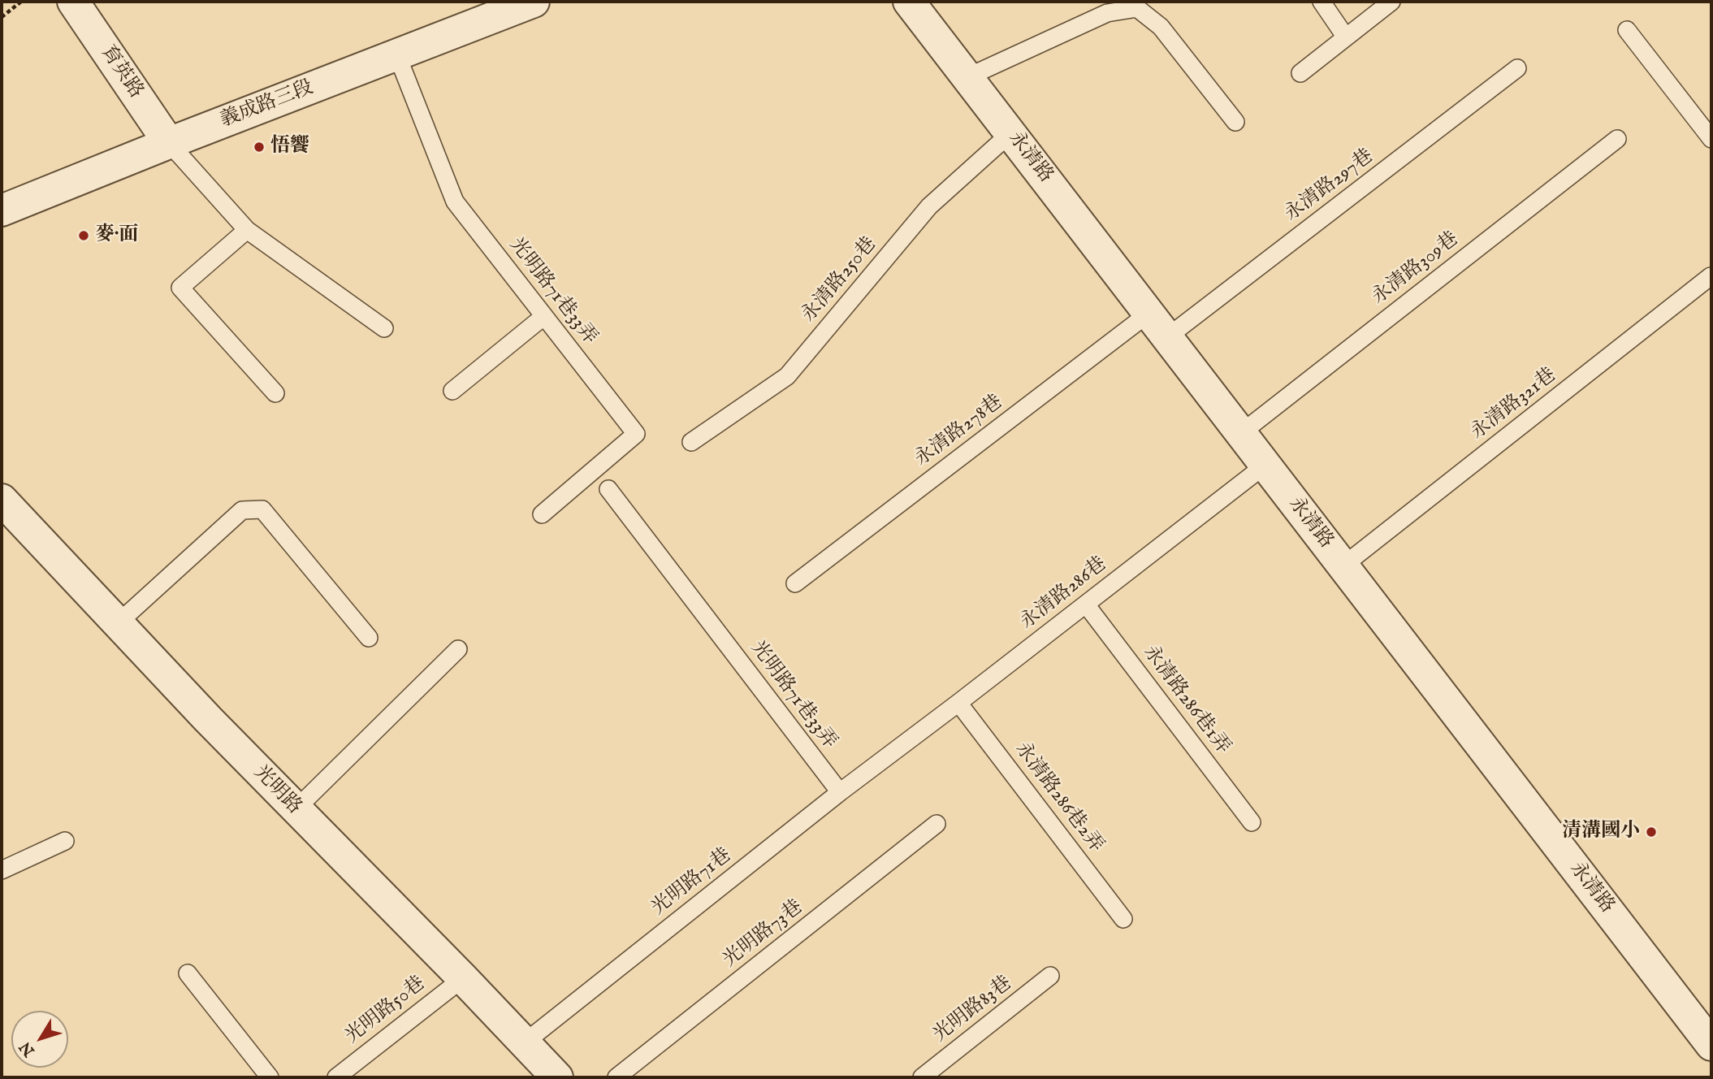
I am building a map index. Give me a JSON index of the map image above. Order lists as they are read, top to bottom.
{
  "streets": {
    "street": [
      "育英路",
      "義成路三段",
      "永清路",
      "光明路"
    ],
    "lane": [
      "永清路297巷",
      "永清路309巷",
      "永清路250巷",
      "光明路71巷33弄",
      "永清路321巷",
      "永清路278巷",
      "永清路286巷",
      "永清路286巷1弄",
      "永清路286巷2弄",
      "光明路71巷",
      "光明路73巷",
      "光明路83巷",
      "光明路50巷"
    ]
  },
  "crossings": [
    ["育英路", "義成路三段"],
    ["義成路三段", "光明路71巷33弄"],
    ["永清路", "永清路297巷"],
    ["永清路", "永清路309巷"],
    ["永清路", "永清路250巷"],
    ["永清路", "永清路321巷"],
    ["永清路", "永清路278巷"],
    ["永清路", "永清路286巷"],
    ["永清路297巷", "永清路278巷"],
    ["光明路71巷33弄", "光明路71巷"],
    ["永清路286巷", "永清路286巷1弄"],
    ["永清路286巷", "永清路286巷2弄"],
    ["永清路286巷", "光明路71巷"],
    ["光明路", "光明路71巷"],
    ["光明路", "光明路50巷"]
  ],
  "places": ["悟饗", "麥·面", "清溝國小"],
  "north": "bottom left"
}
